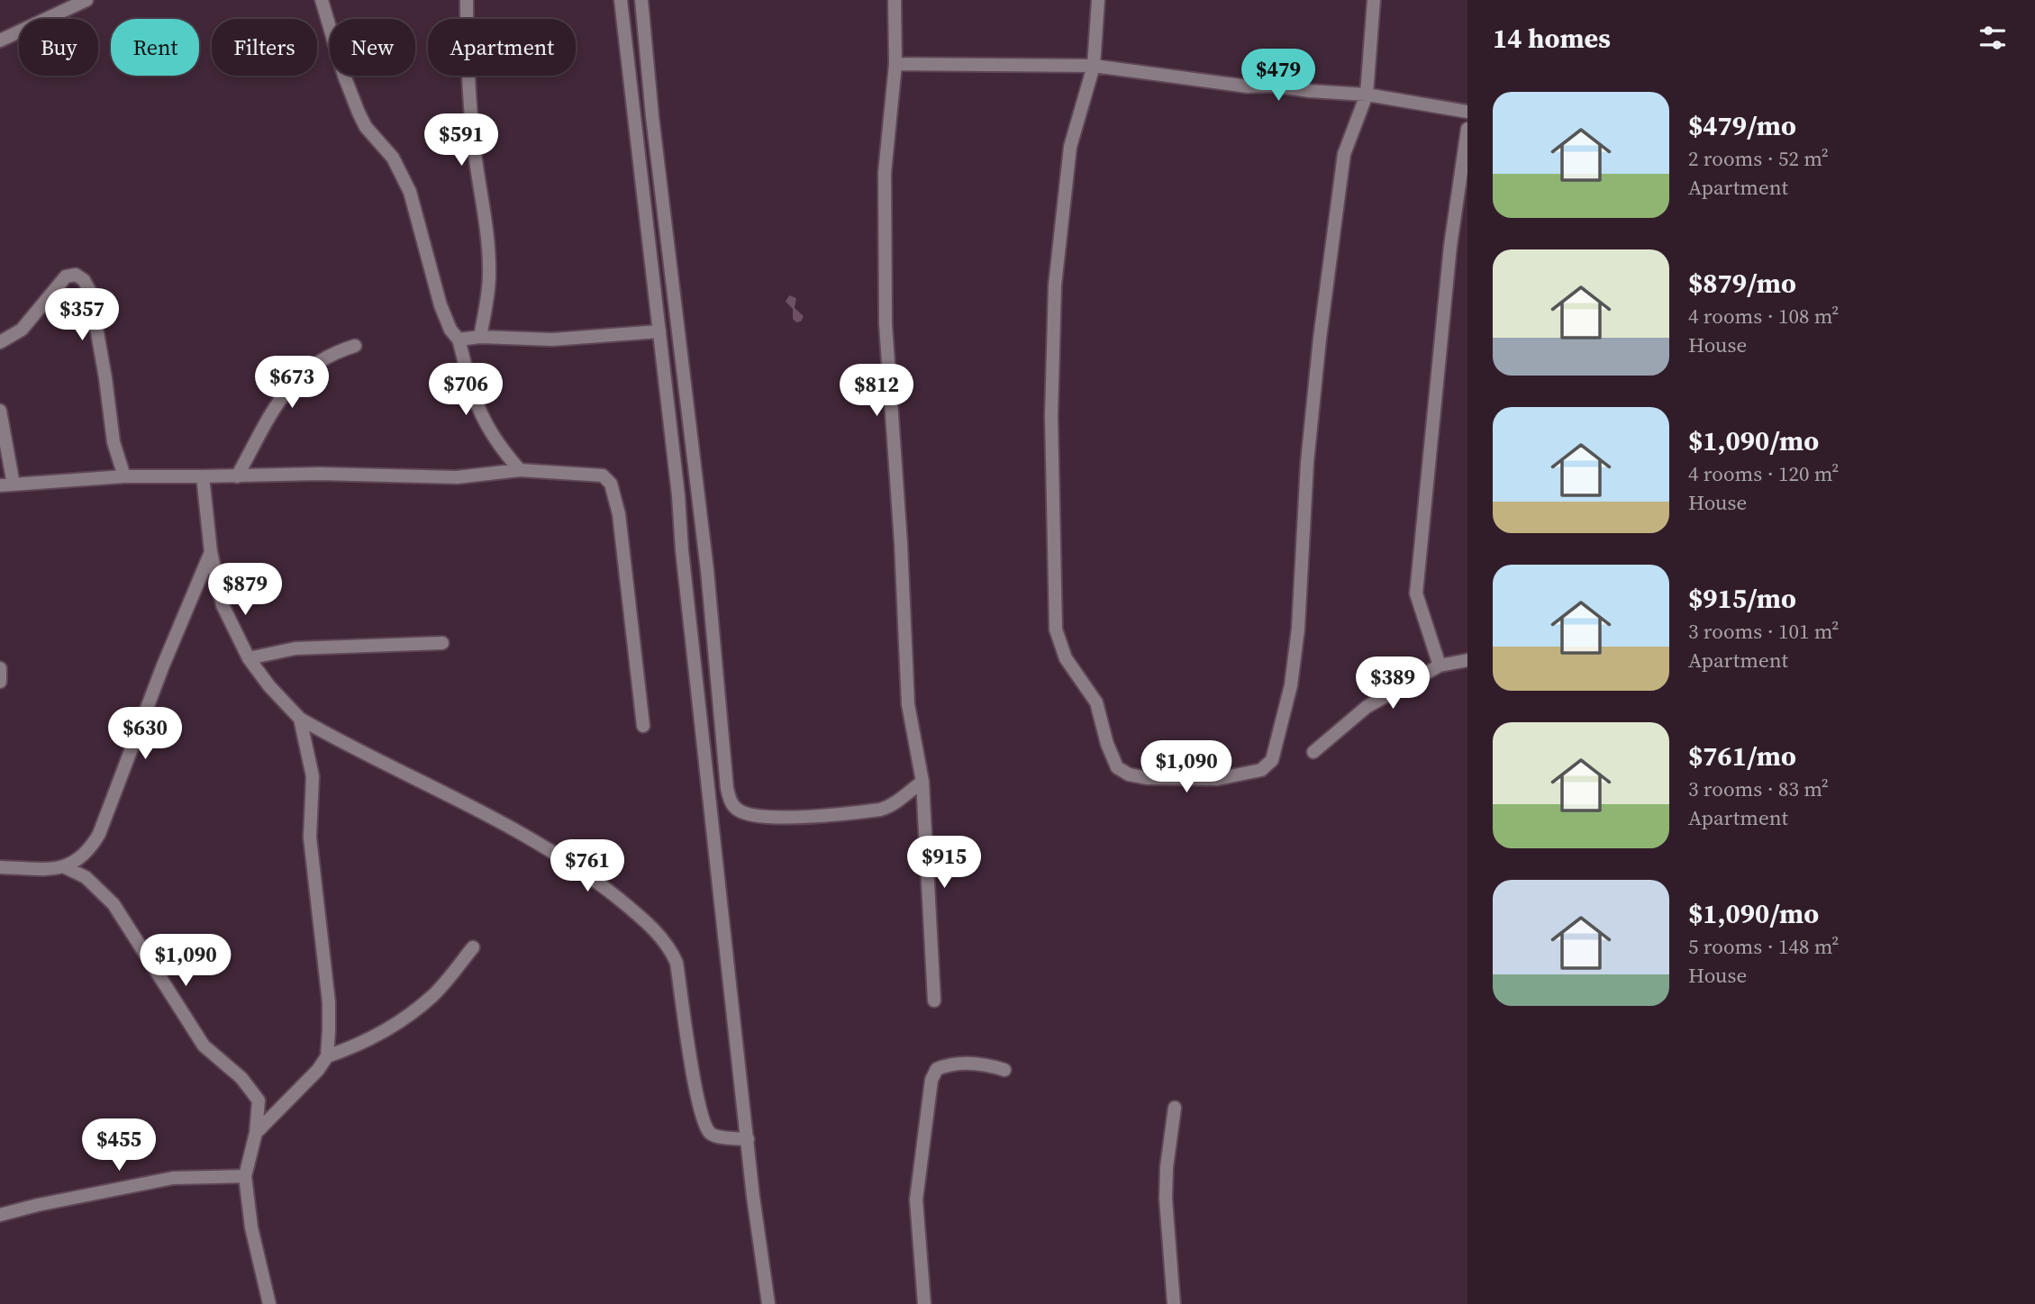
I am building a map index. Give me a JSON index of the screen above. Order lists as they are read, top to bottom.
{
  "page": {
    "heading": "14 homes",
    "chip": [
      "Buy",
      "Rent",
      "Filters",
      "New",
      "Apartment"
    ],
    "price": [
      "$479",
      "$591",
      "$357",
      "$673",
      "$706",
      "$812",
      "$879",
      "$389",
      "$630",
      "$1,090",
      "$915",
      "$761",
      "$1,090",
      "$455"
    ],
    "list": [
      {
        "name": "$479/mo",
        "note": "2 rooms · 52 m² · Apartment"
      },
      {
        "name": "$879/mo",
        "note": "4 rooms · 108 m² · House"
      },
      {
        "name": "$1,090/mo",
        "note": "4 rooms · 120 m² · House"
      },
      {
        "name": "$915/mo",
        "note": "3 rooms · 101 m² · Apartment"
      },
      {
        "name": "$761/mo",
        "note": "3 rooms · 83 m² · Apartment"
      },
      {
        "name": "$1,090/mo",
        "note": "5 rooms · 148 m² · House"
      }
    ]
  }
}
